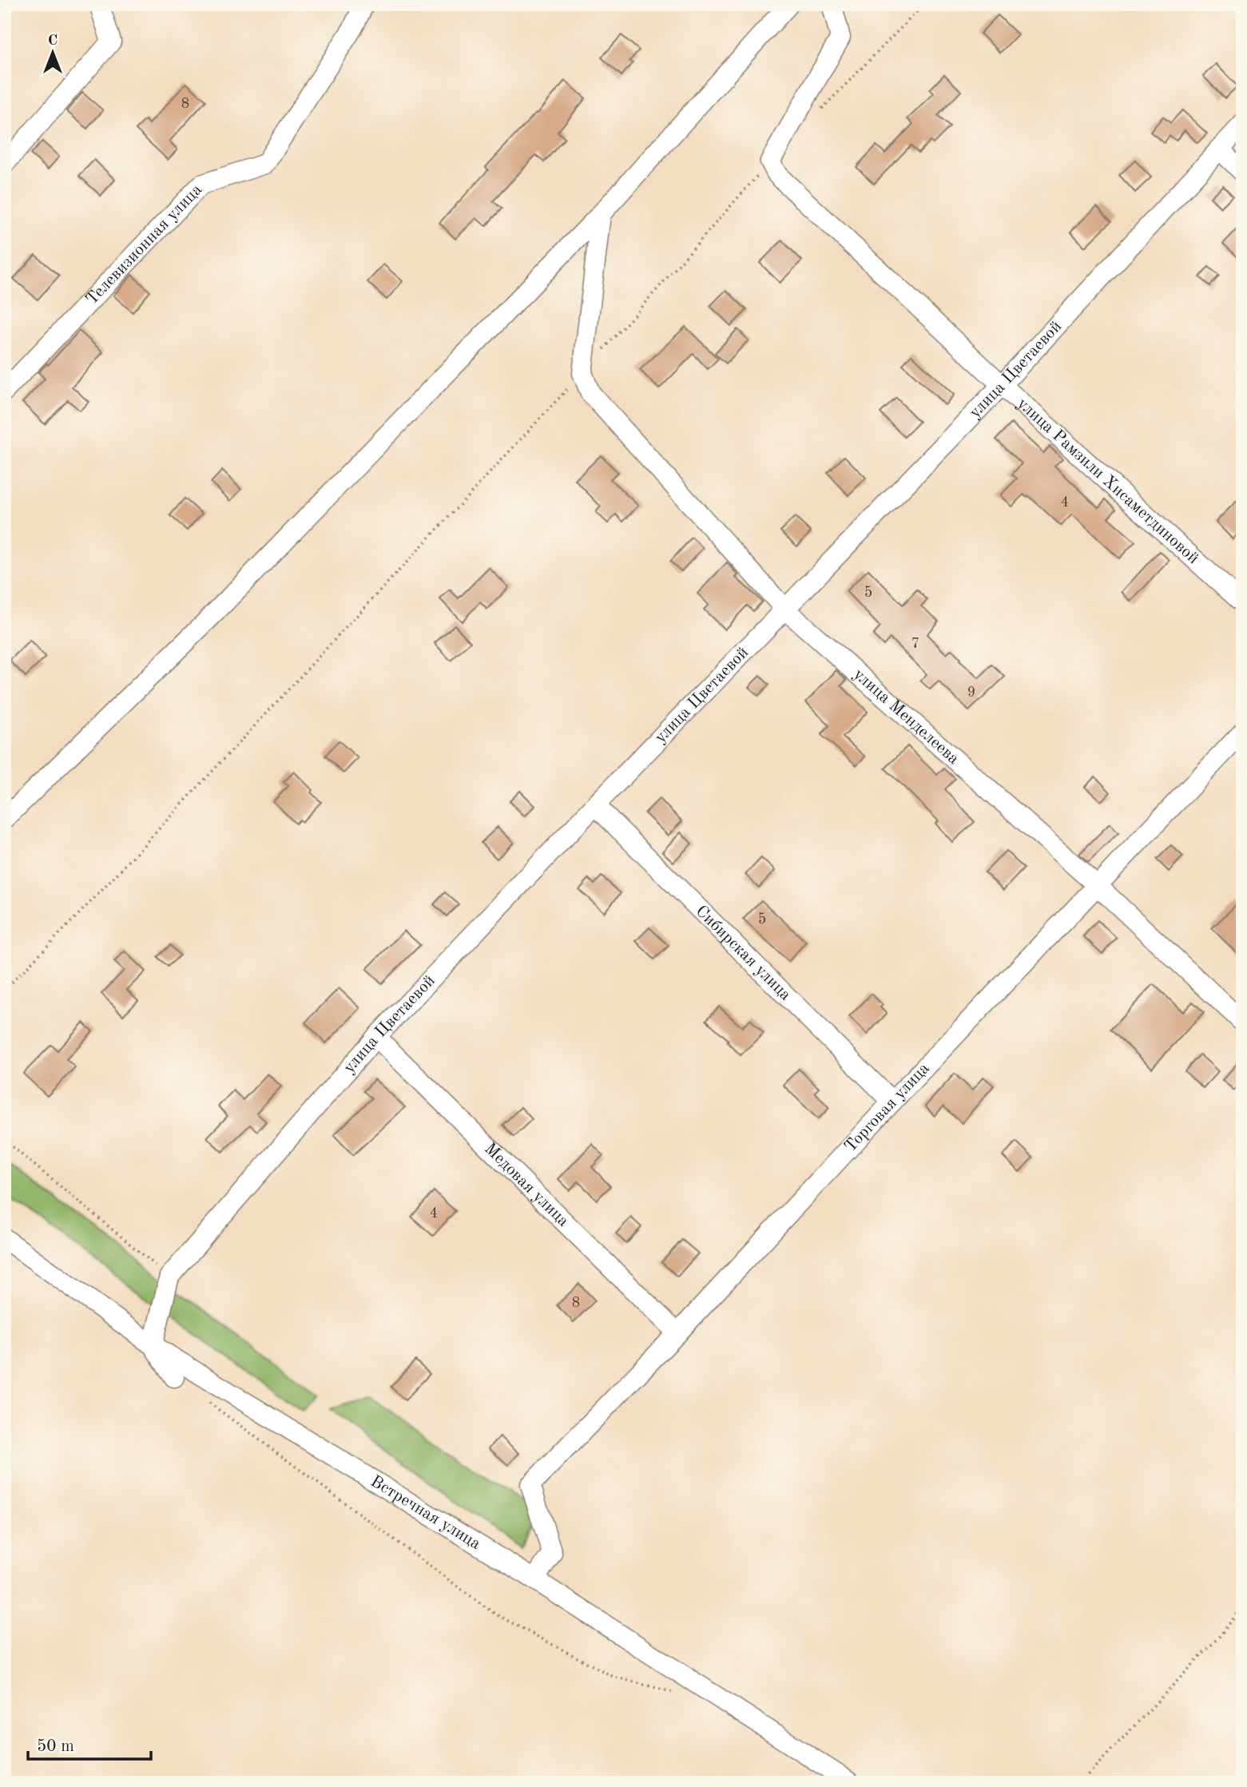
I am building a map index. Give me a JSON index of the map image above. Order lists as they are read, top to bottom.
{
  "streets": {
    "street": [
      "Телевизионная улица",
      "улица Цветаевой",
      "улица Рамзили Хисаметдиновой",
      "улица Менделеева",
      "Сибирская улица",
      "Торговая улица",
      "Медовая улица",
      "Встречная улица"
    ]
  },
  "crossings": [
    ["улица Цветаевой", "улица Рамзили Хисаметдиновой"],
    ["улица Цветаевой", "улица Менделеева"],
    ["улица Цветаевой", "Сибирская улица"],
    ["улица Цветаевой", "Медовая улица"],
    ["улица Менделеева", "Торговая улица"],
    ["Сибирская улица", "Торговая улица"],
    ["Торговая улица", "Медовая улица"],
    ["Торговая улица", "Встречная улица"]
  ],
  "house_numbers": [
    "8",
    "4",
    "5",
    "7",
    "9",
    "5",
    "4",
    "8"
  ],
  "scale_bar": "50 m",
  "north": "top"
}
